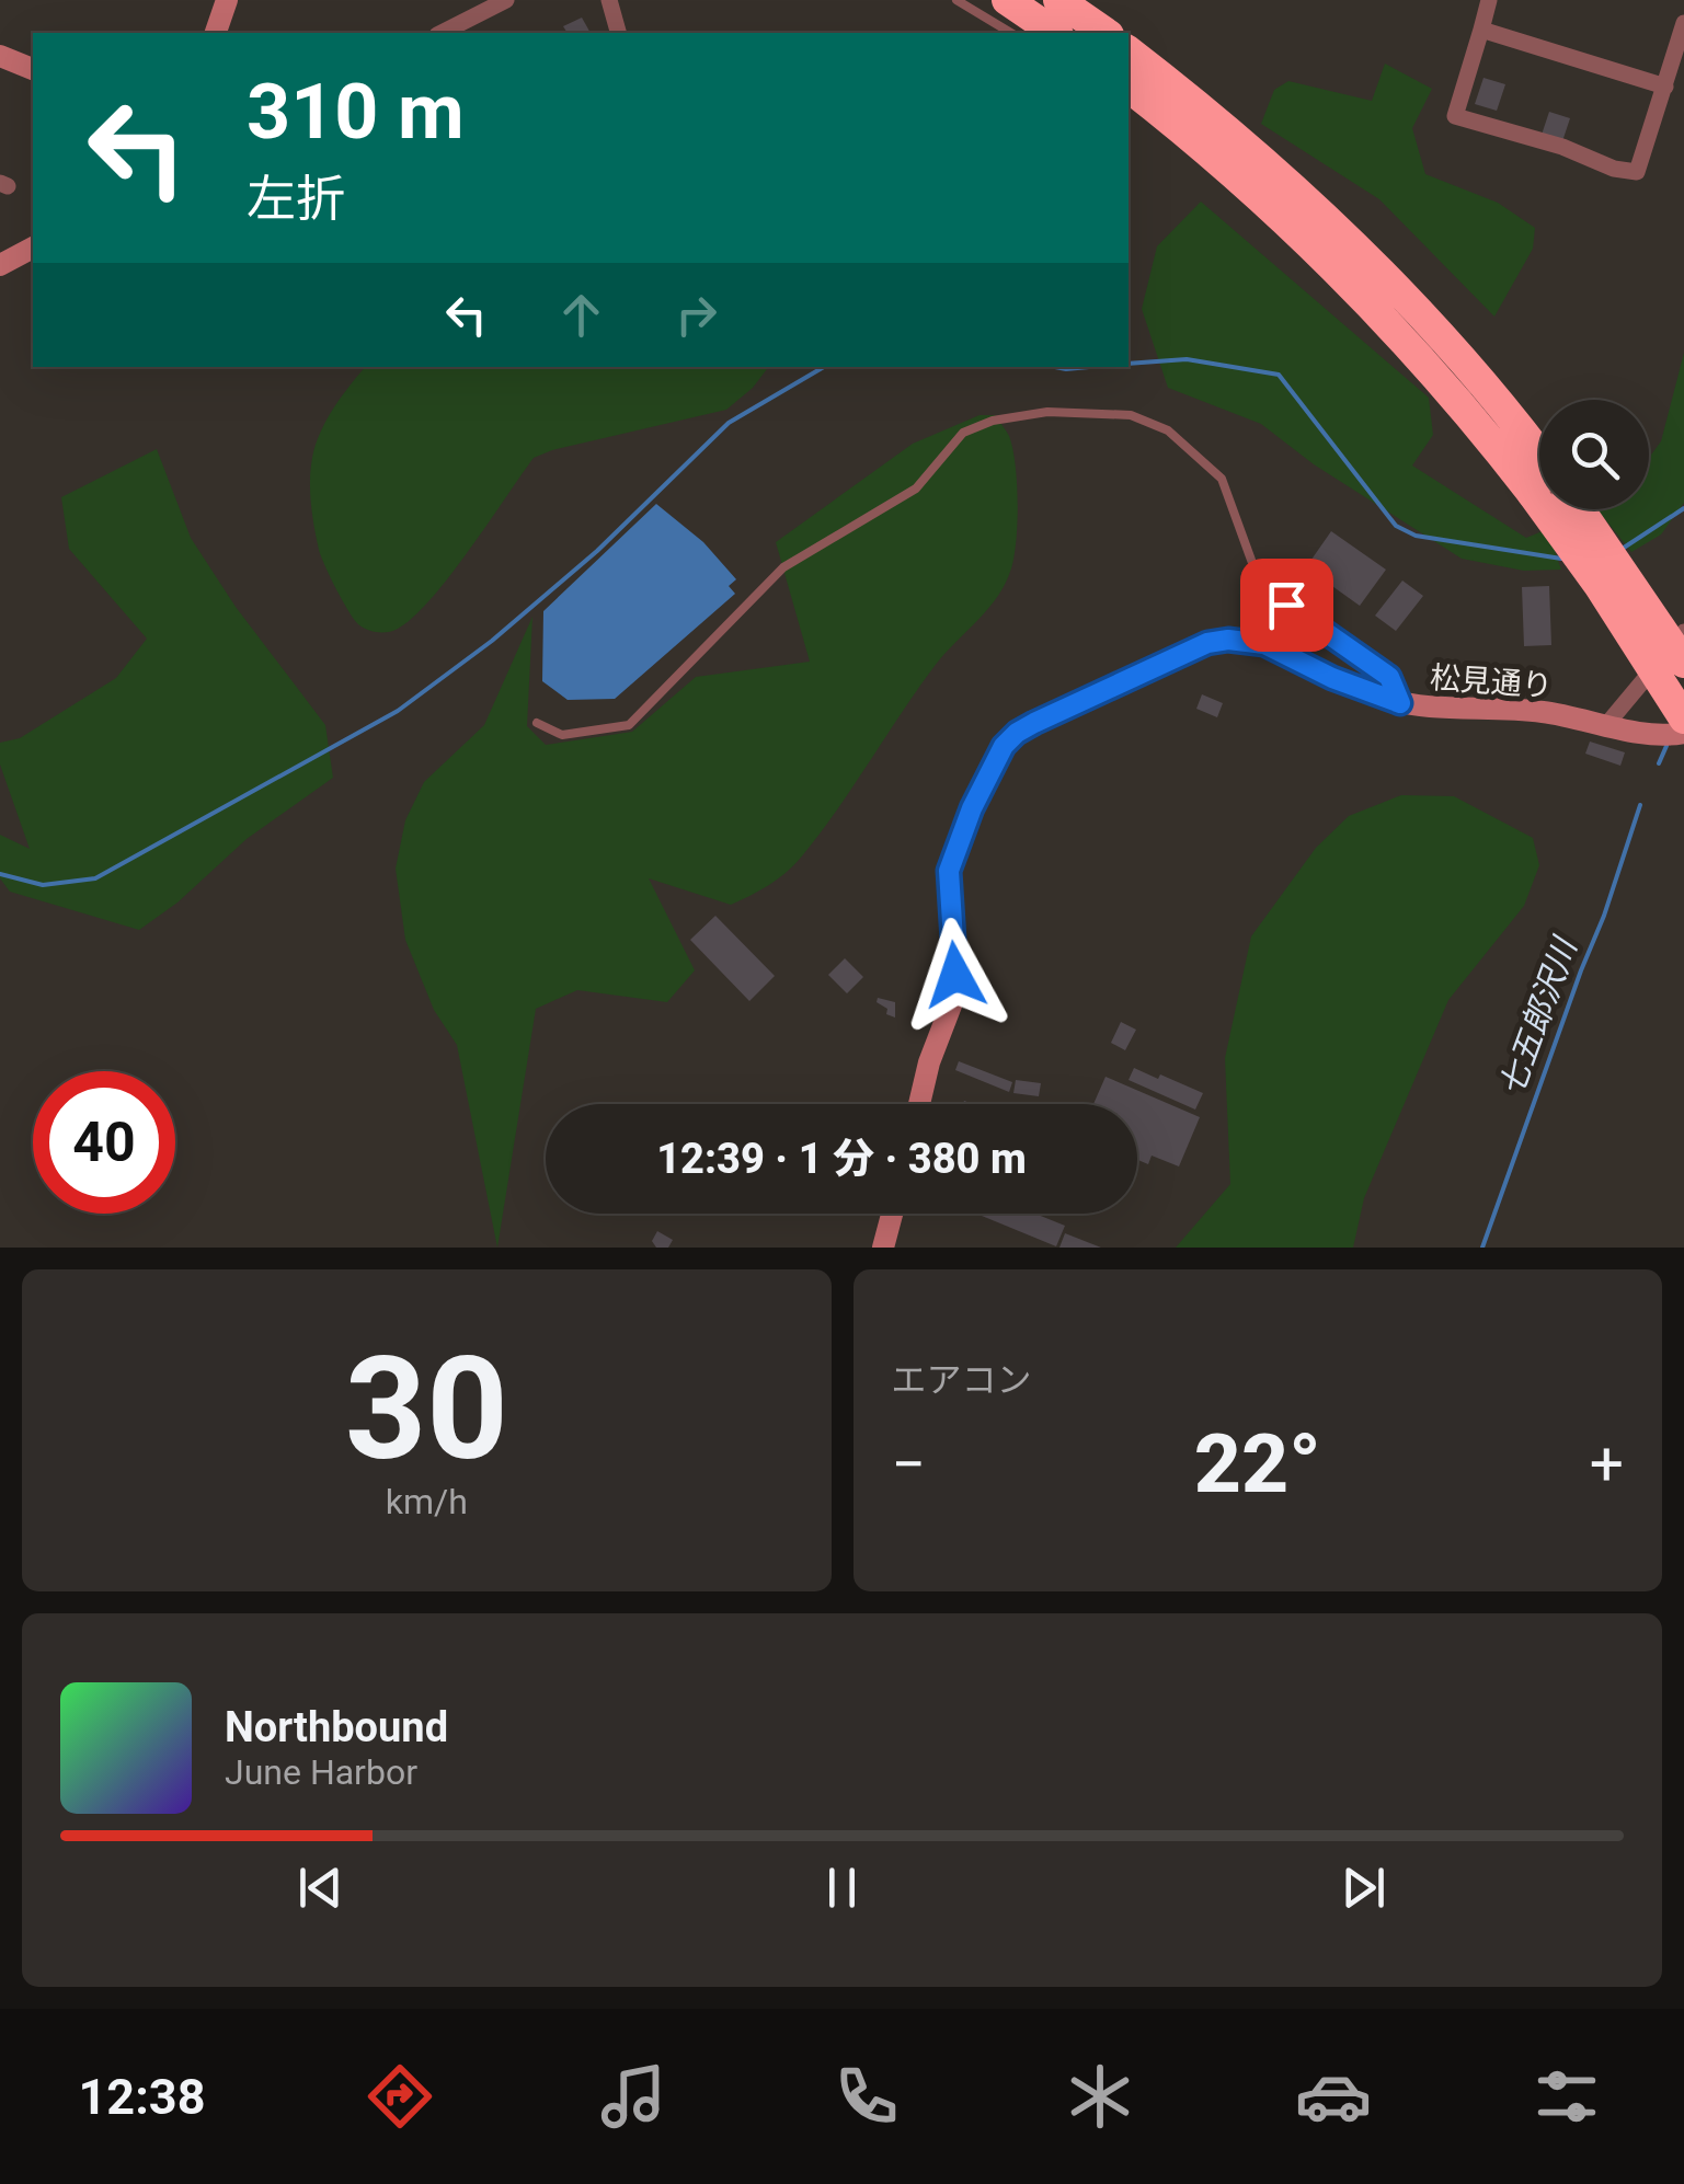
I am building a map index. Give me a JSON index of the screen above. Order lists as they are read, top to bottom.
{
  "streets": {
    "street": ["松見通り"]
  },
  "water": ["七五郎沢川"],
  "page": {
    "turn": ["310 m", "左折"],
    "limit": "40",
    "trip": "12:39 · 1 分 · 380 m",
    "tile": [
      ["30", "km/h"],
      "エアコン"
    ],
    "heat": ["−", "22°", "+"],
    "song": ["Northbound", "June Harbor"],
    "tabs": "12:38"
  }
}
